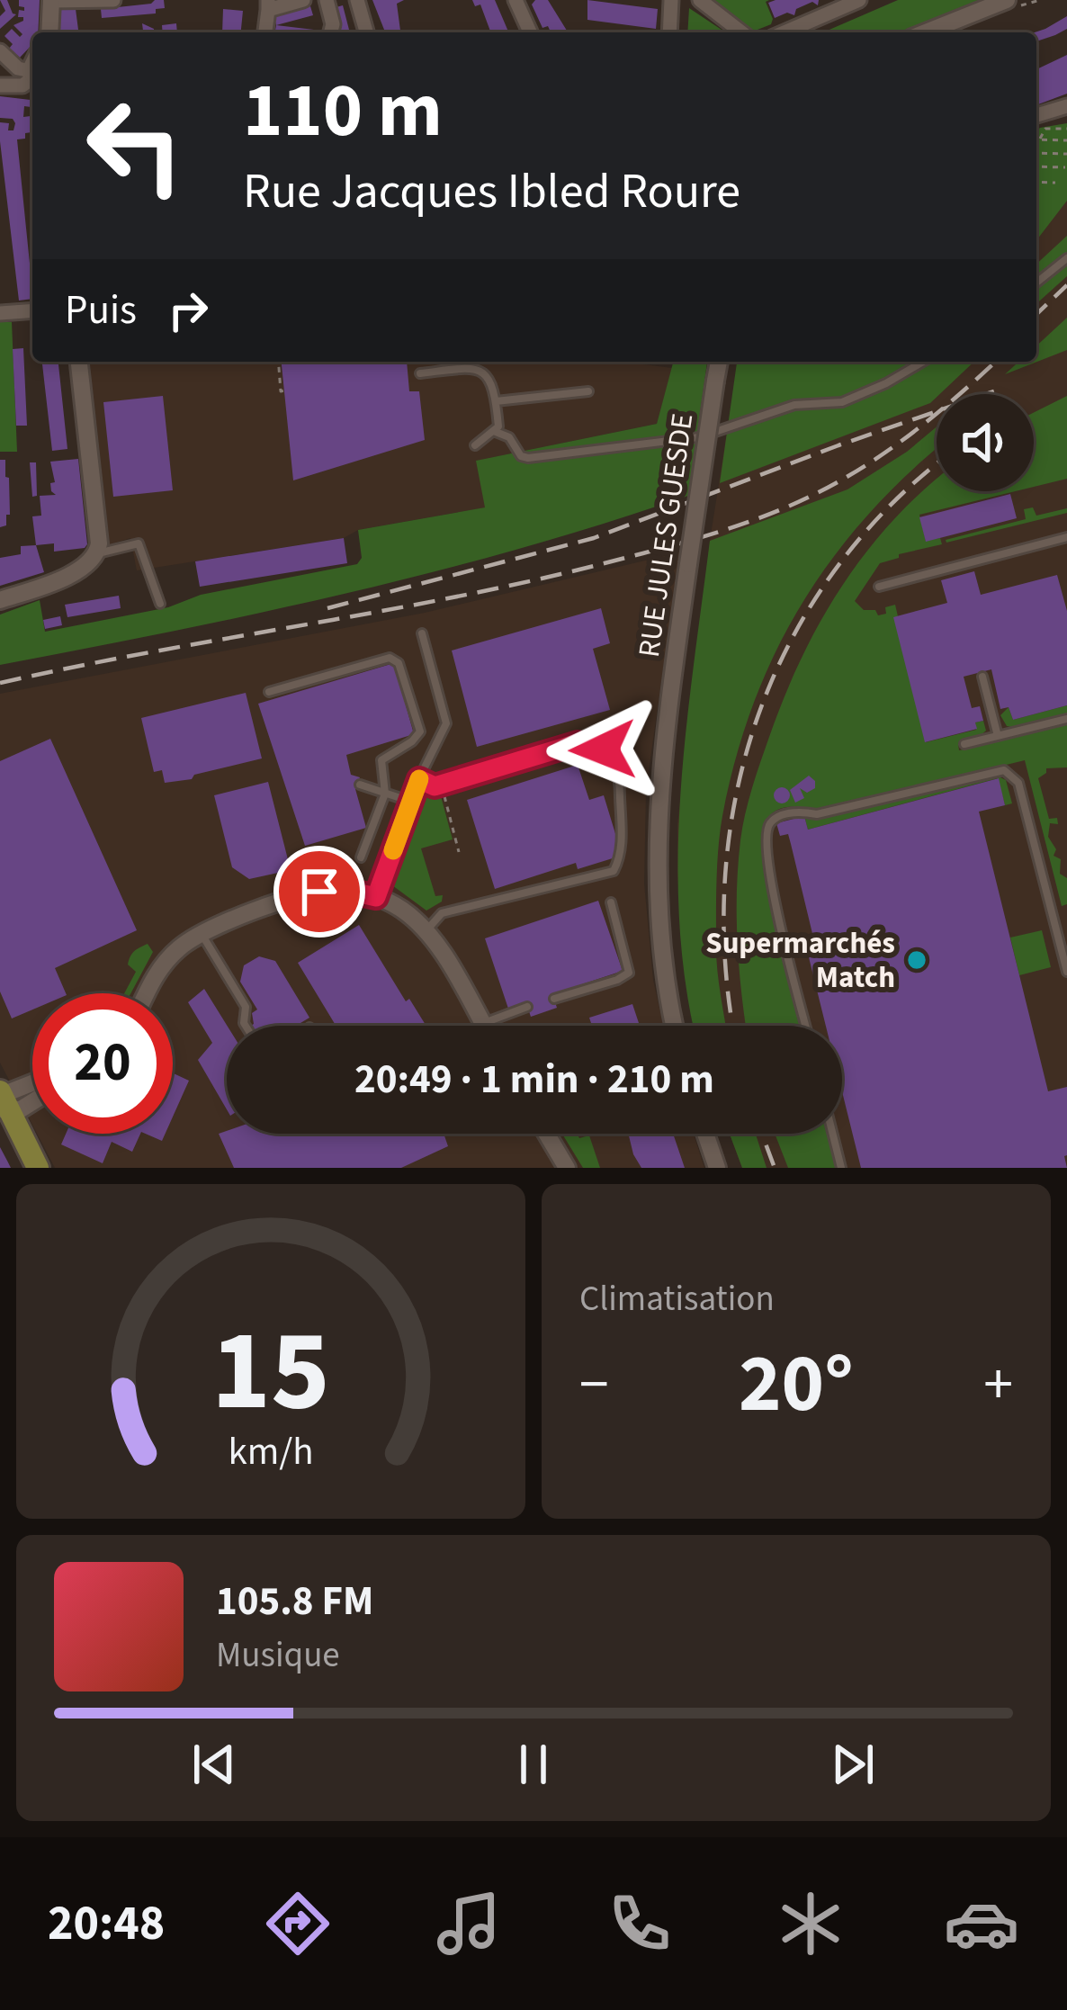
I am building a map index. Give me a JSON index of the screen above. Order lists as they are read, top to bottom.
{
  "streets": {
    "street": ["RUE JULES GUESDE"]
  },
  "places": ["Supermarchés Match"],
  "page": {
    "turn": ["110 m", "Rue Jacques Ibled Roure"],
    "then": "Puis",
    "limit": "20",
    "trip": "20:49 · 1 min · 210 m",
    "tile": "Climatisation",
    "heat": ["−", "20°", "+"],
    "song": ["105.8 FM", "Musique"],
    "tabs": "20:48",
    "gauge": ["15", "km/h"]
  }
}
